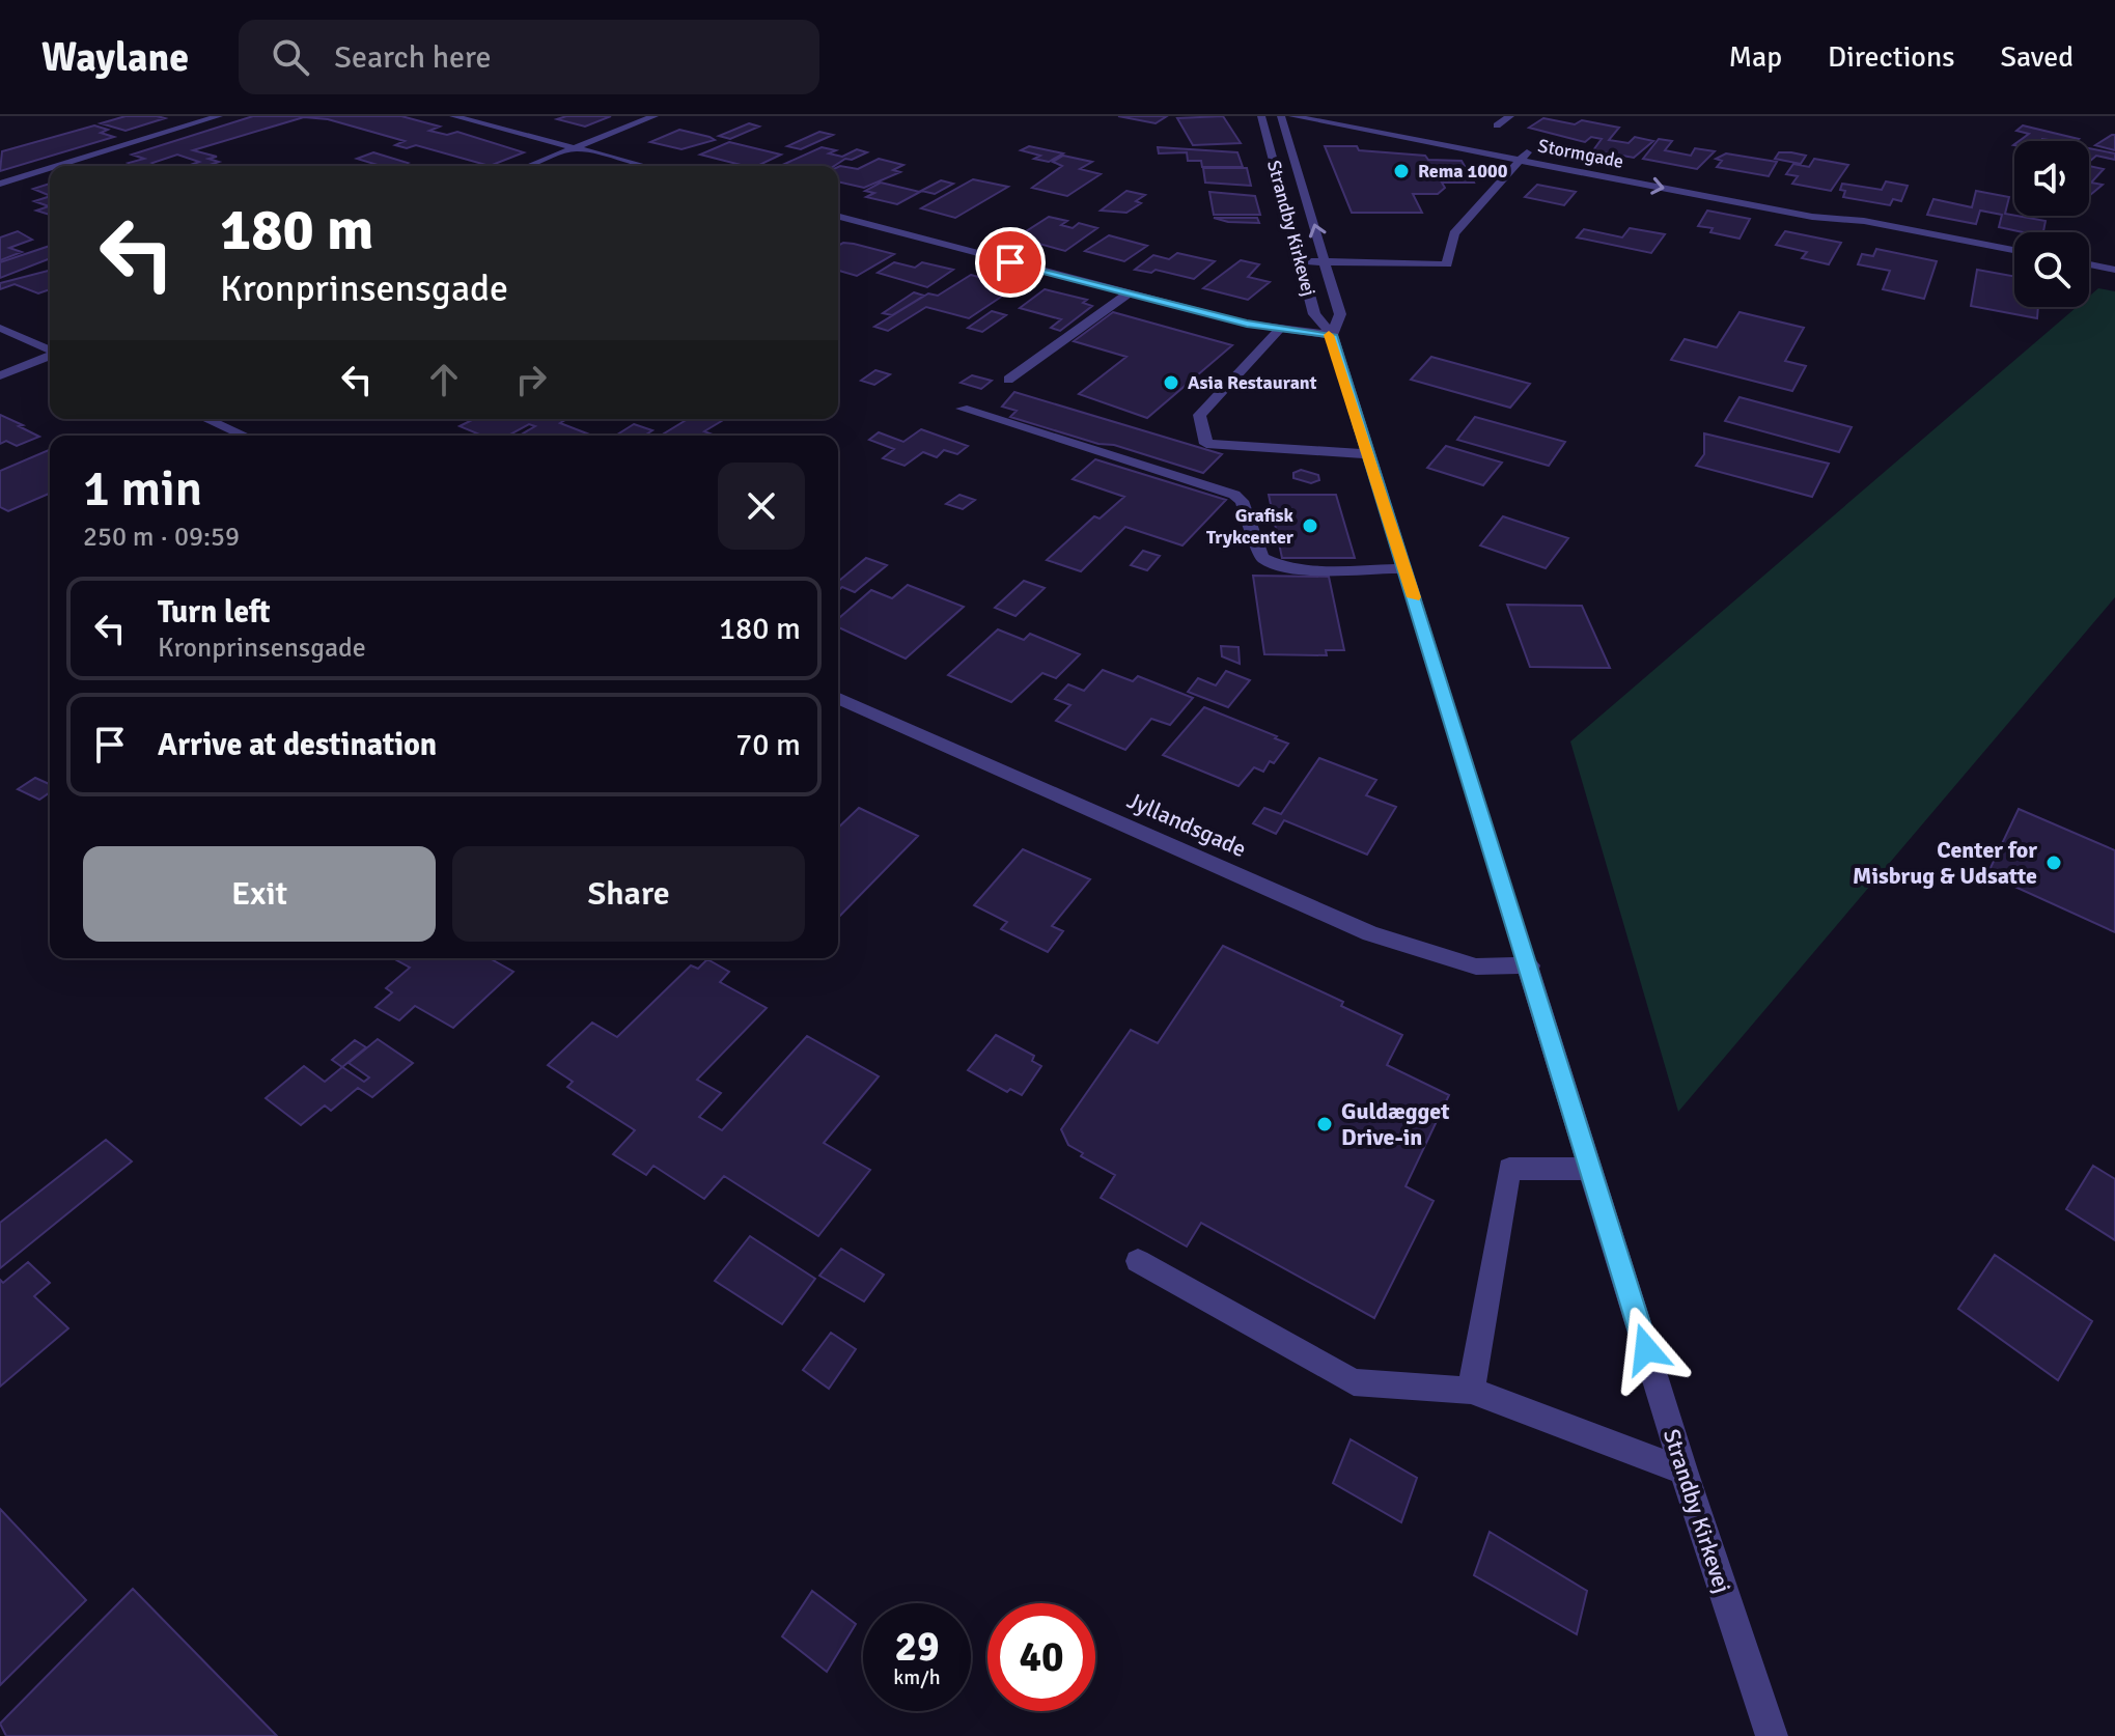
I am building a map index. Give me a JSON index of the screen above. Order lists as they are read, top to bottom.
{
  "streets": {
    "street": ["Stormgade", "Strandby Kirkevej", "Jyllandsgade"]
  },
  "crossings": [
    ["Strandby Kirkevej", "Jyllandsgade"]
  ],
  "places": [
    "Rema 1000",
    "Asia Restaurant",
    "Grafisk Trykcenter",
    "Center for Misbrug & Udsatte",
    "Guldægget Drive-in"
  ],
  "page": {
    "header": "Waylane",
    "search": "Search here",
    "nav": ["Map", "Directions", "Saved"],
    "turn": ["180 m", "Kronprinsensgade"],
    "heading": ["1 min", "250 m · 09:59"],
    "list": [
      {
        "name": "Turn left",
        "note": "Kronprinsensgade",
        "value": "180 m"
      },
      {
        "name": "Arrive at destination",
        "value": "70 m"
      }
    ],
    "buttons": ["Exit", "Share"],
    "speed": "29 km/h",
    "limit": "40"
  }
}
